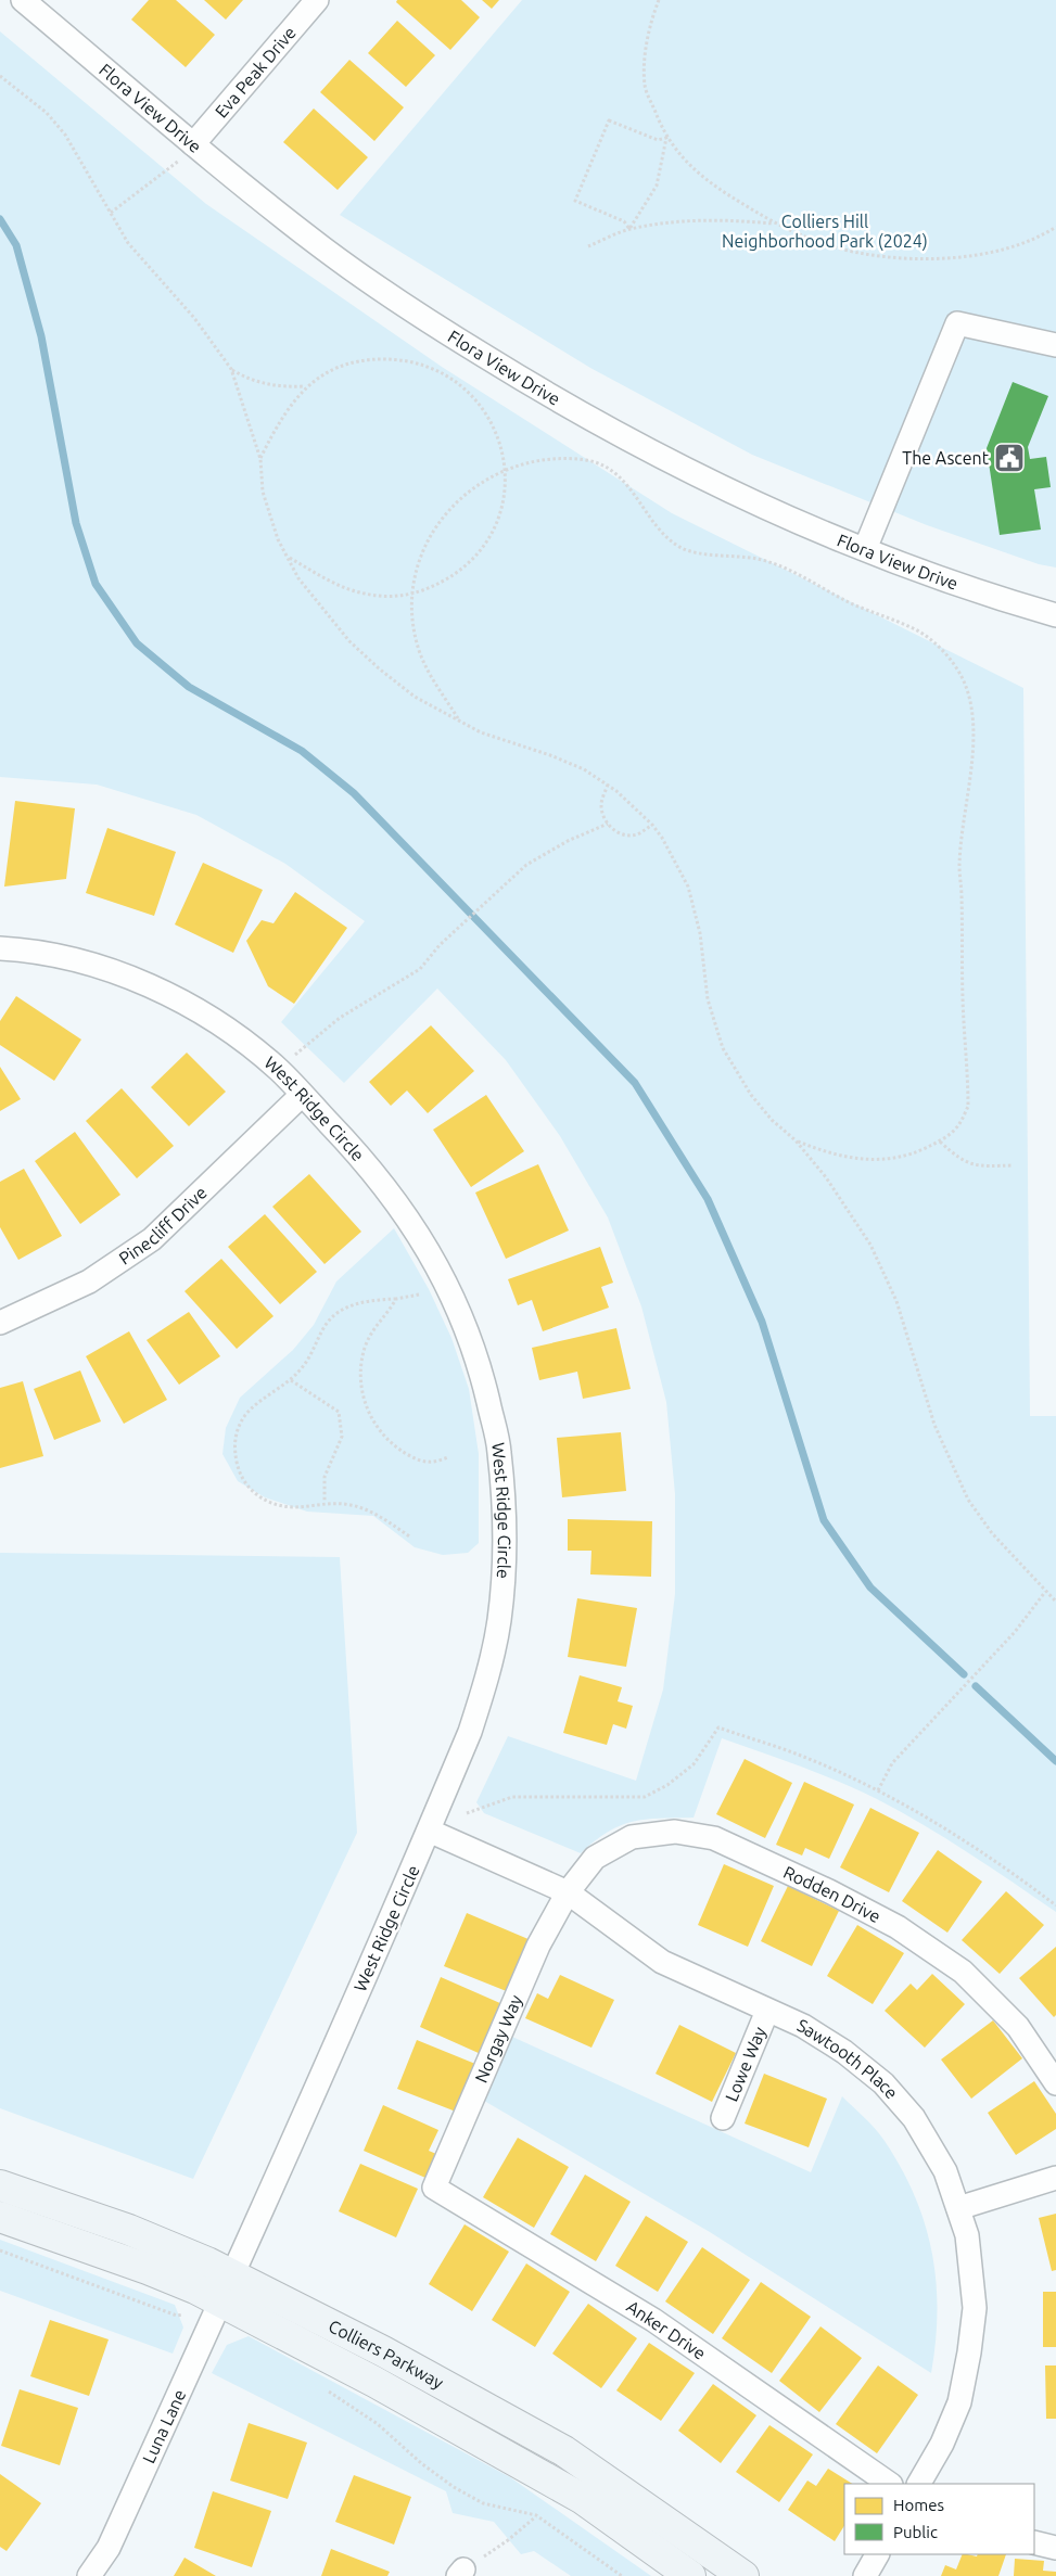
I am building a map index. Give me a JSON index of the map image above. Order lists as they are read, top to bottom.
{
  "streets": {
    "street": [
      "Eva Peak Drive",
      "Flora View Drive",
      "West Ridge Circle",
      "Pinecliff Drive",
      "Rodden Drive",
      "Norgay Way",
      "Sawtooth Place",
      "Lowe Way",
      "Anker Drive",
      "Colliers Parkway",
      "Luna Lane"
    ]
  },
  "crossings": [
    ["Eva Peak Drive", "Flora View Drive"],
    ["West Ridge Circle", "Pinecliff Drive"],
    ["West Ridge Circle", "Sawtooth Place"],
    ["West Ridge Circle", "Colliers Parkway"],
    ["West Ridge Circle", "Luna Lane"],
    ["Rodden Drive", "Norgay Way"],
    ["Rodden Drive", "Sawtooth Place"],
    ["Norgay Way", "Sawtooth Place"],
    ["Norgay Way", "Anker Drive"],
    ["Sawtooth Place", "Lowe Way"],
    ["Colliers Parkway", "Luna Lane"]
  ],
  "parks": ["Colliers Hill Neighborhood Park (2024)"],
  "places": {
    "public building": ["The Ascent"]
  },
  "legend": ["Homes", "Public"]
}
